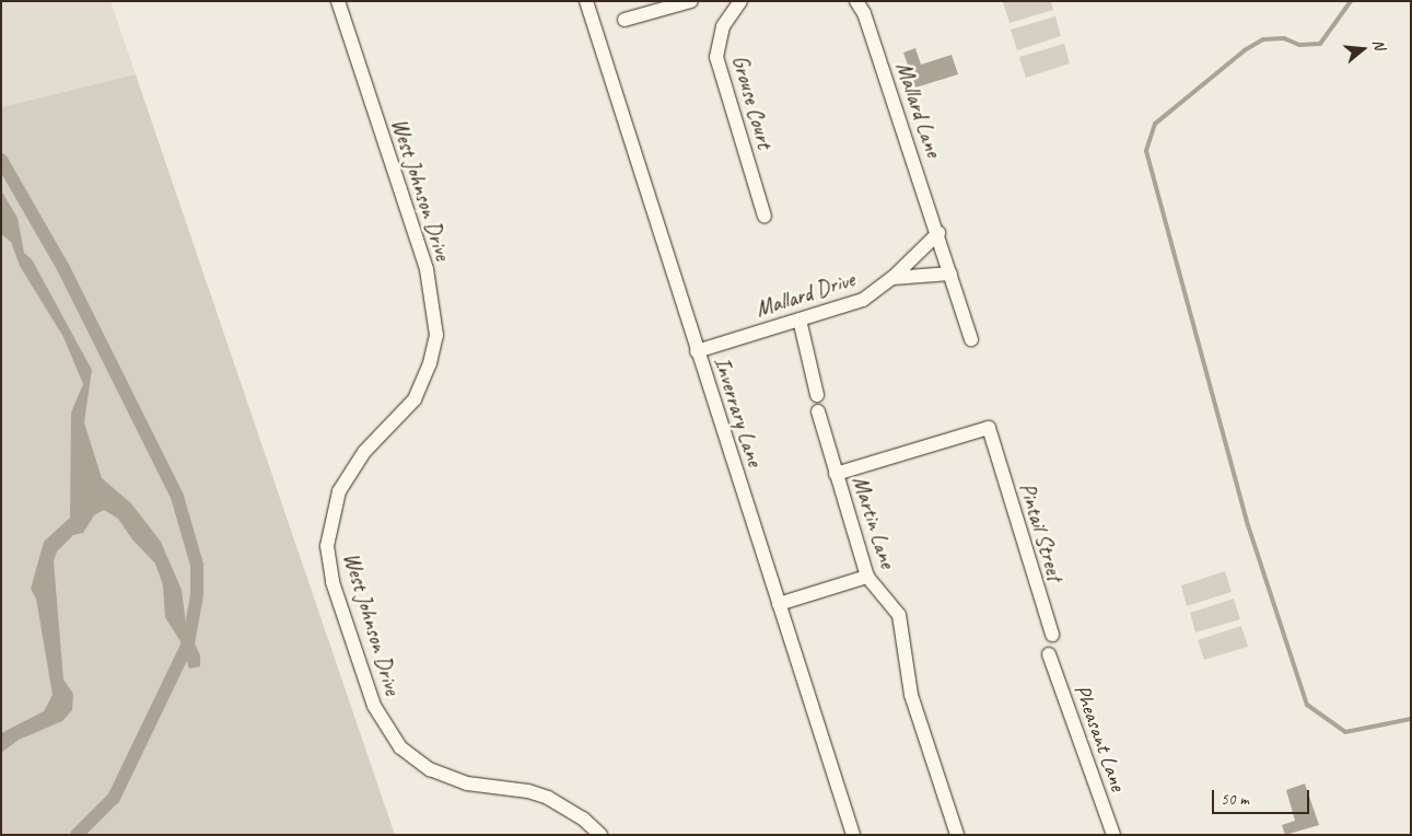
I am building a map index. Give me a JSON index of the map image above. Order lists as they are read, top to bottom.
{
  "streets": {
    "street": [
      "Grouse Court",
      "Mallard Lane",
      "West Johnson Drive",
      "Mallard Drive",
      "Inverrary Lane",
      "Martin Lane",
      "Pintail Street",
      "Pheasant Lane"
    ]
  },
  "crossings": [
    ["Mallard Lane", "Mallard Drive"],
    ["Mallard Drive", "Inverrary Lane"],
    ["Martin Lane", "Pintail Street"]
  ],
  "scale_bar": "50 m",
  "north": "right"
}
